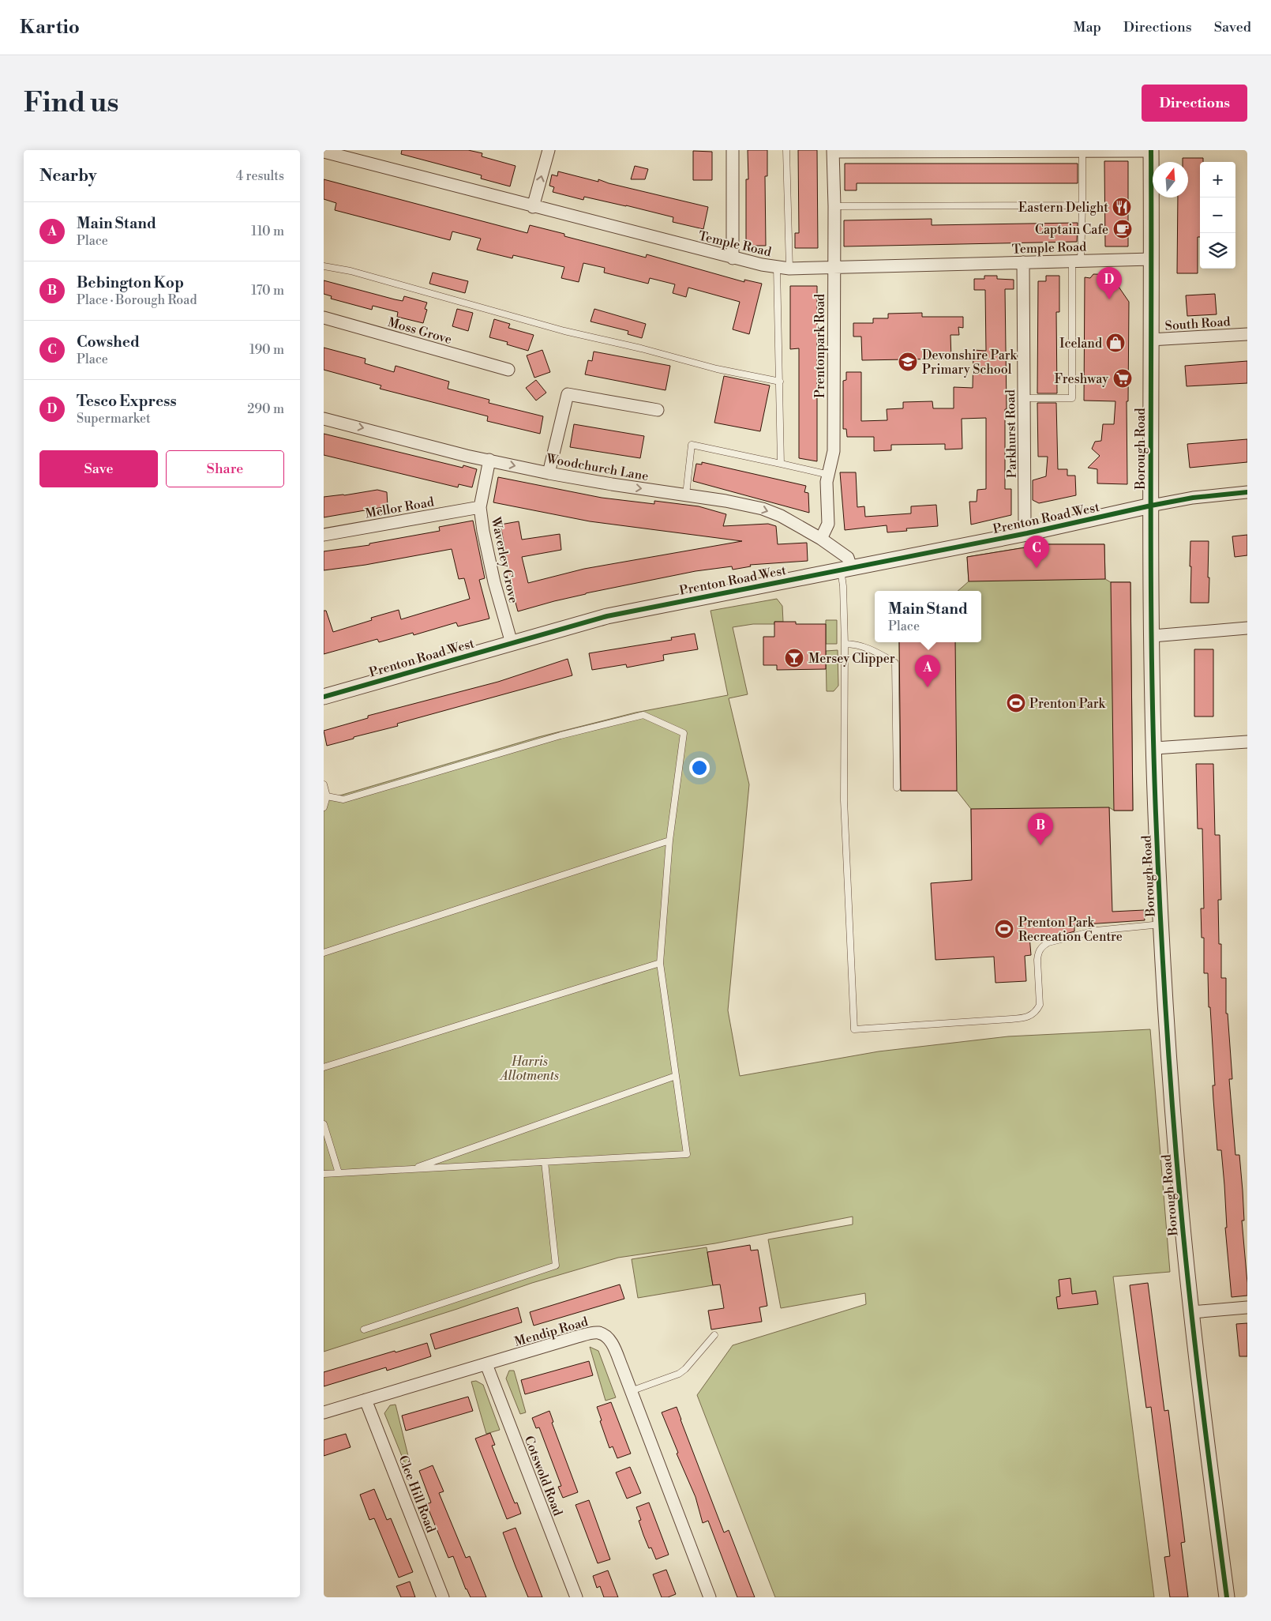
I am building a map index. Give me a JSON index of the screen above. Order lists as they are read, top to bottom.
{
  "streets": {
    "street": [
      "Temple Road",
      "South Road",
      "Moss Grove",
      "Prentonpark Road",
      "Parkhurst Road",
      "Borough Road",
      "Woodchurch Lane",
      "Mellor Road",
      "Prenton Road West",
      "Waverley Grove",
      "Mendip Road",
      "Cotswold Road",
      "Clee Hill Road"
    ]
  },
  "crossings": [
    ["Temple Road", "Prentonpark Road"],
    ["Temple Road", "Parkhurst Road"],
    ["Temple Road", "Borough Road"],
    ["South Road", "Borough Road"],
    ["Prentonpark Road", "Woodchurch Lane"],
    ["Parkhurst Road", "Prenton Road West"],
    ["Borough Road", "Prenton Road West"],
    ["Woodchurch Lane", "Prenton Road West"],
    ["Woodchurch Lane", "Waverley Grove"],
    ["Mellor Road", "Waverley Grove"],
    ["Prenton Road West", "Waverley Grove"],
    ["Mendip Road", "Cotswold Road"],
    ["Mendip Road", "Clee Hill Road"]
  ],
  "one_way": ["Woodchurch Lane"],
  "parks": ["Harris Allotments"],
  "places": {
    "restaurant": ["Eastern Delight"],
    "cafe": ["Captain Cafe"],
    "shop": ["Iceland"],
    "school or university": ["Devonshire Park Primary School"],
    "supermarket": ["Freshway"],
    "bar": ["Mersey Clipper"],
    "sports": ["Prenton Park", "Prenton Park Recreation Centre"]
  },
  "north": "top",
  "page": {
    "header": "Kartio",
    "nav": ["Map", "Directions", "Saved"],
    "buttons": [
      "Directions",
      ["Save", "Share"]
    ],
    "title": "Find us",
    "heading": ["Nearby", "4 results"],
    "map_buttons": ["+", "−"],
    "list": [
      {
        "mark": "A",
        "name": "Main Stand",
        "note": "Place",
        "value": "110 m"
      },
      {
        "mark": "B",
        "name": "Bebington Kop",
        "note": "Place · Borough Road",
        "value": "170 m"
      },
      {
        "mark": "C",
        "name": "Cowshed",
        "note": "Place",
        "value": "190 m"
      },
      {
        "mark": "D",
        "name": "Tesco Express",
        "note": "Supermarket",
        "value": "290 m"
      }
    ],
    "pins": [
      "D",
      "C",
      "A",
      "B"
    ],
    "popup": ["Main Stand", "Place"]
  }
}
